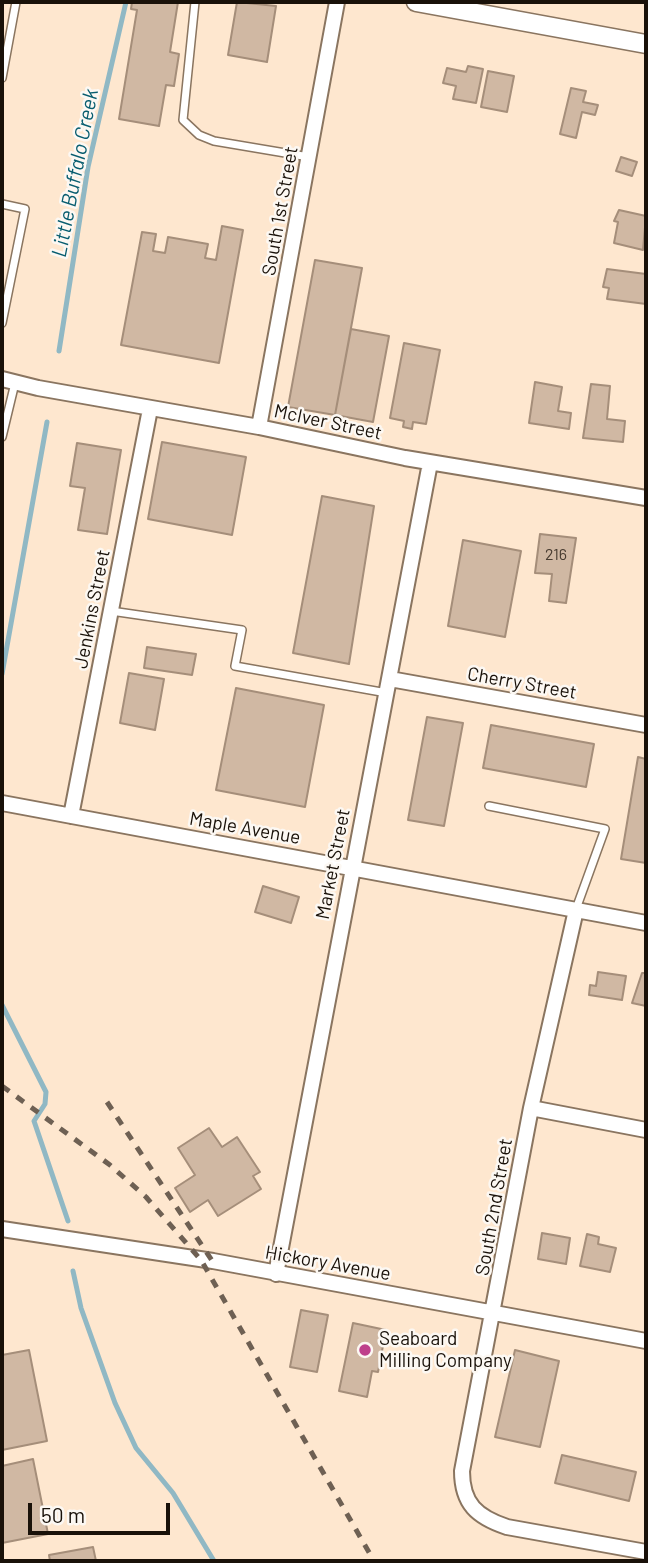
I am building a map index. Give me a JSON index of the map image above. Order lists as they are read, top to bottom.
{
  "streets": {
    "street": [
      "South 1st Street",
      "McIver Street",
      "Jenkins Street",
      "Cherry Street",
      "Maple Avenue",
      "Market Street",
      "South 2nd Street",
      "Hickory Avenue"
    ]
  },
  "crossings": [
    ["South 1st Street", "McIver Street"],
    ["McIver Street", "Jenkins Street"],
    ["McIver Street", "Market Street"],
    ["Jenkins Street", "Maple Avenue"],
    ["Cherry Street", "Market Street"],
    ["Maple Avenue", "Market Street"],
    ["Maple Avenue", "South 2nd Street"],
    ["Market Street", "Hickory Avenue"],
    ["South 2nd Street", "Hickory Avenue"]
  ],
  "water": ["Little Buffalo Creek"],
  "places": ["Seaboard Milling Company"],
  "house_numbers": ["216"],
  "scale_bar": "50 m"
}
